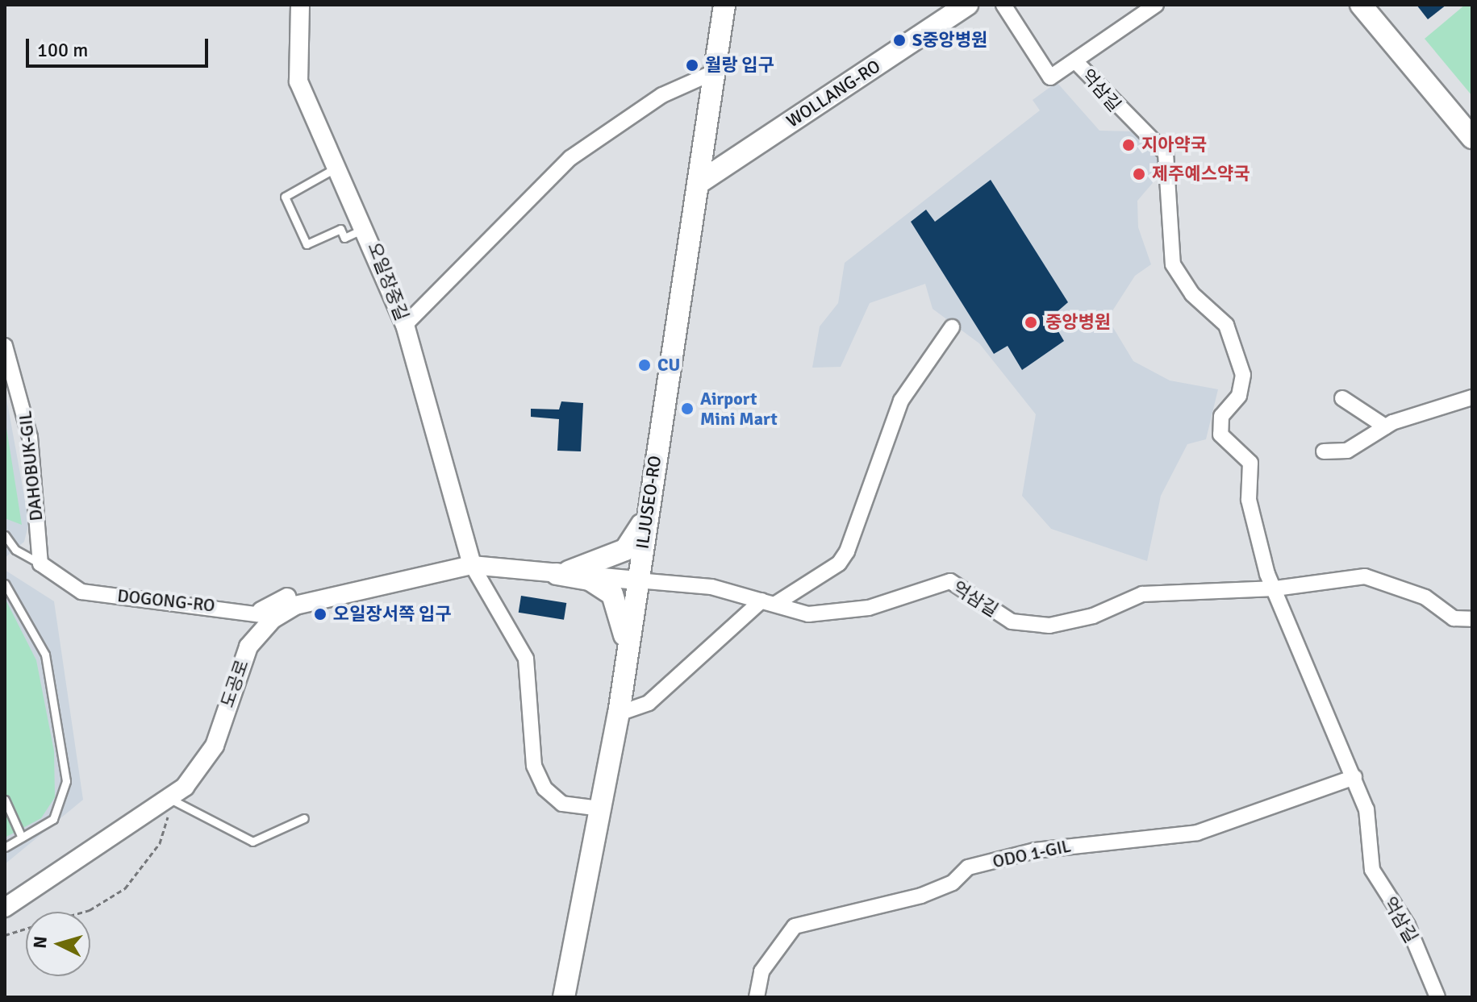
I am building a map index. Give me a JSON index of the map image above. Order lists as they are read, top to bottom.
{
  "streets": {
    "main road": ["WOLLANG-RO", "ILJUSEO-RO"],
    "street": [
      "억삼길",
      "오일장중길",
      "DAHOBUK-GIL",
      "DOGONG-RO",
      "도공로",
      "ODO 1-GIL"
    ]
  },
  "crossings": [
    ["억삼길", "ILJUSEO-RO"],
    ["억삼길", "도공로"],
    ["억삼길", "ODO 1-GIL"],
    ["WOLLANG-RO", "ILJUSEO-RO"],
    ["오일장중길", "도공로"],
    ["DAHOBUK-GIL", "DOGONG-RO"],
    ["ILJUSEO-RO", "도공로"],
    ["DOGONG-RO", "도공로"]
  ],
  "places": [
    "S중앙병원",
    "월랑 입구",
    "지아약국",
    "제주예스약국",
    "중앙병원",
    "CU",
    "Airport Mini Mart",
    "오일장서쪽 입구"
  ],
  "scale_bar": "100 m",
  "north": "left"
}
